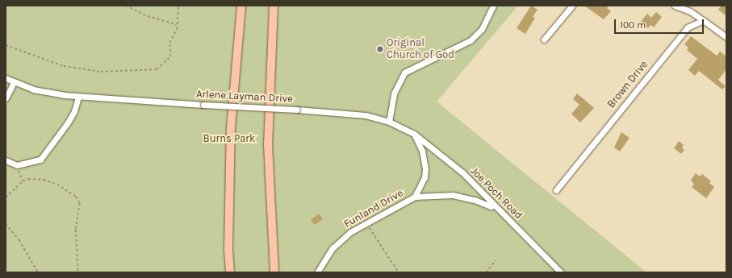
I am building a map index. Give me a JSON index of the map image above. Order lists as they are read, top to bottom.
{
  "streets": {
    "street": [
      "Brown Drive",
      "Arlene Layman Drive",
      "Joe Poch Road",
      "Funland Drive"
    ]
  },
  "crossings": [
    ["Arlene Layman Drive", "Joe Poch Road"],
    ["Joe Poch Road", "Funland Drive"]
  ],
  "parks": ["Burns Park"],
  "places": ["Original Church of God"],
  "scale_bar": "100 m"
}
